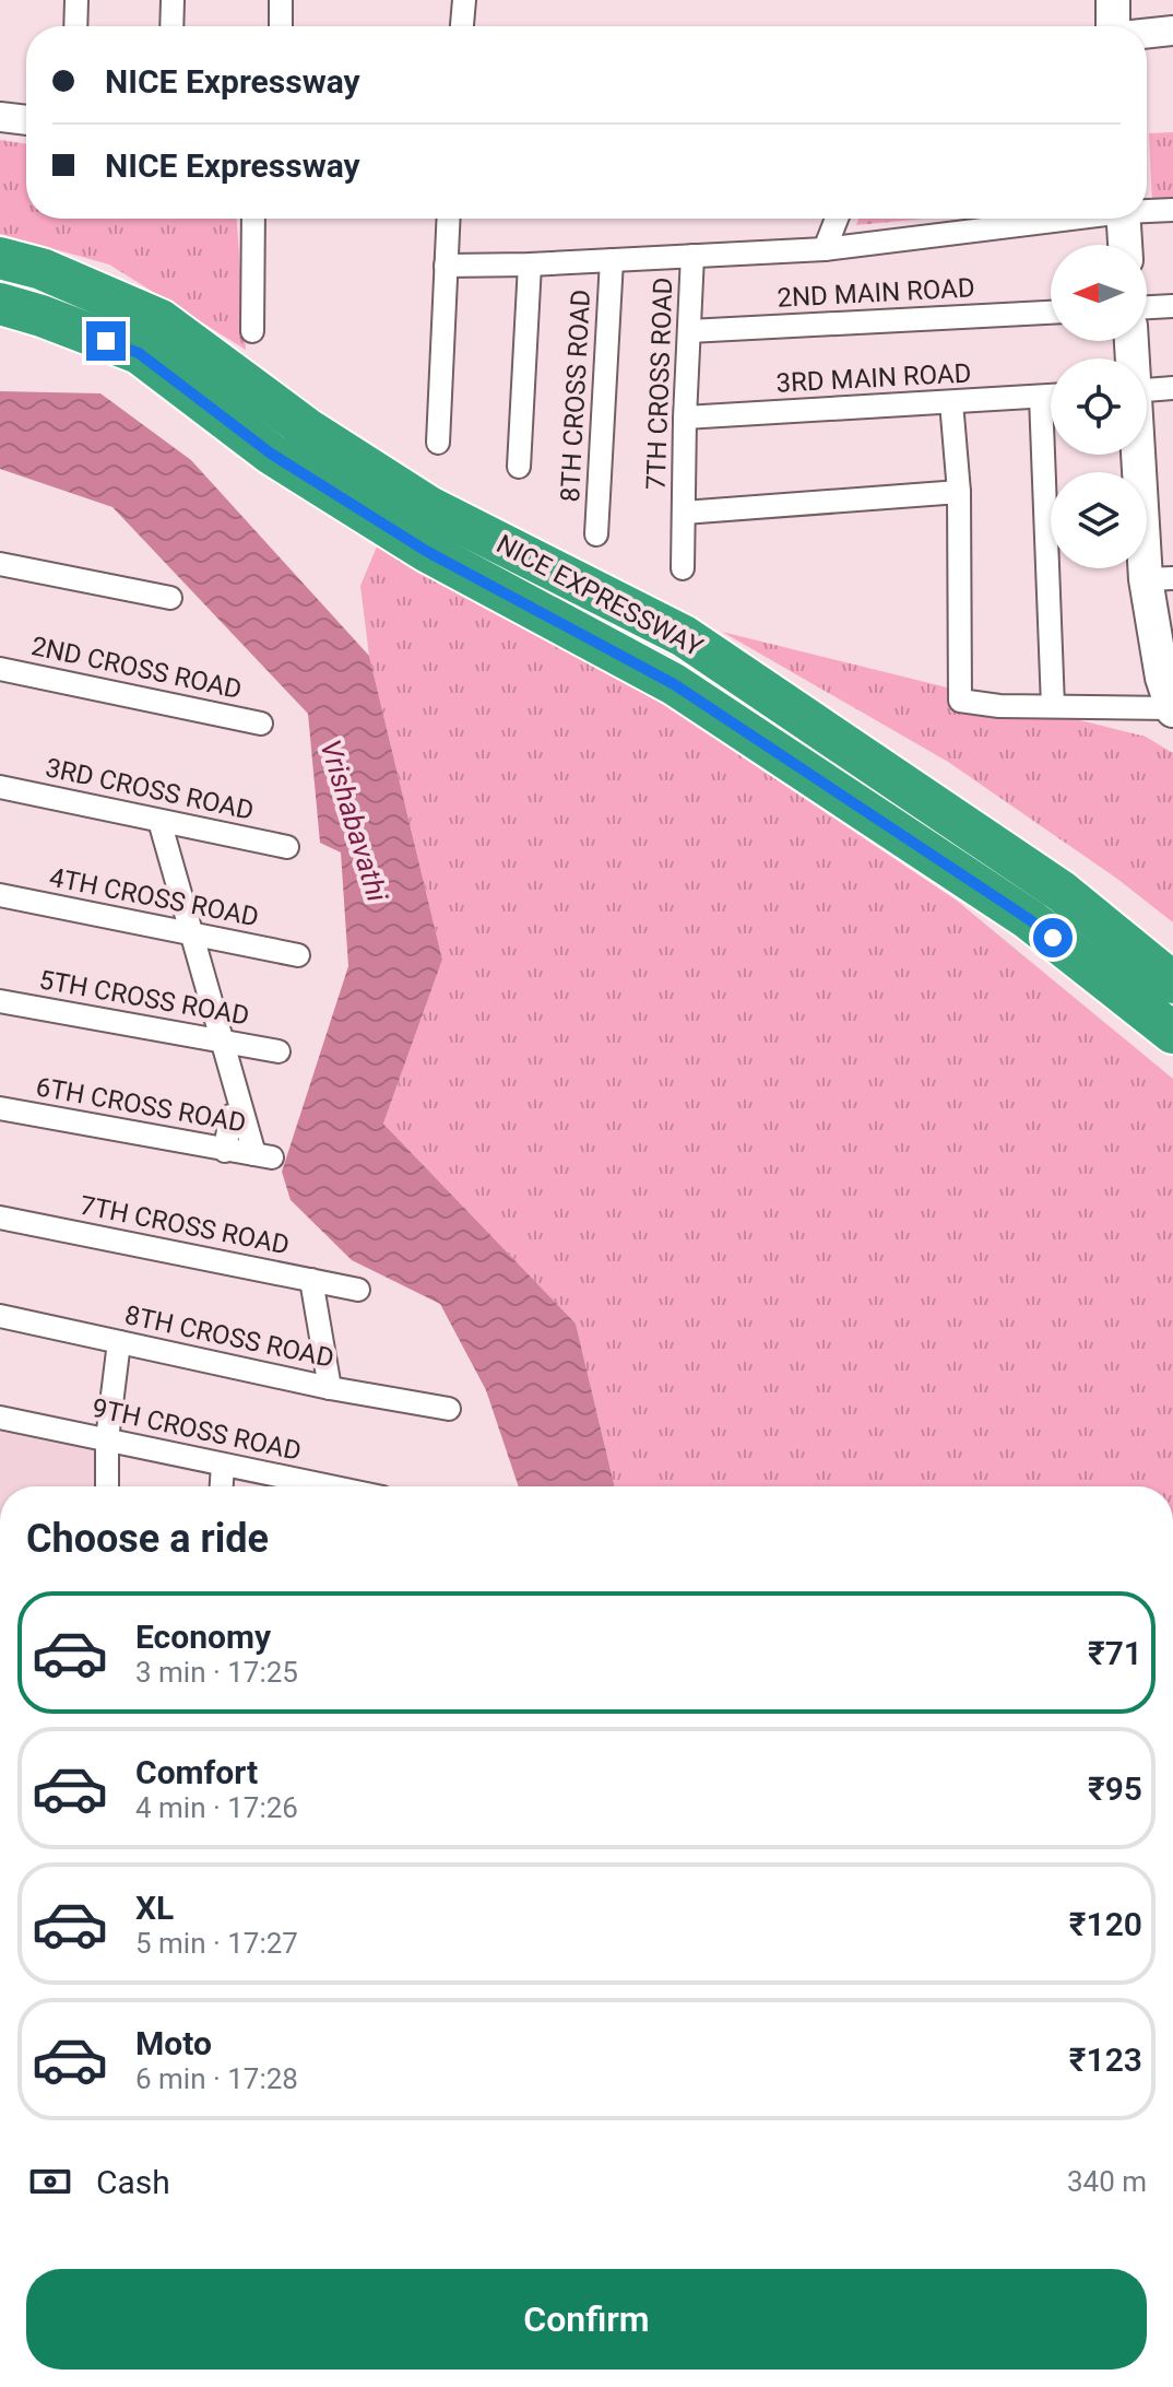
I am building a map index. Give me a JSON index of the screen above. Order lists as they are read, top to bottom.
{
  "streets": {
    "highway": ["NICE EXPRESSWAY"],
    "street": [
      "2ND MAIN ROAD",
      "3RD MAIN ROAD",
      "7TH CROSS ROAD",
      "8TH CROSS ROAD",
      "2ND CROSS ROAD",
      "3RD CROSS ROAD",
      "4TH CROSS ROAD",
      "5TH CROSS ROAD",
      "6TH CROSS ROAD",
      "9TH CROSS ROAD"
    ]
  },
  "crossings": [
    ["2ND MAIN ROAD", "7TH CROSS ROAD"],
    ["3RD MAIN ROAD", "7TH CROSS ROAD"],
    ["5TH CROSS ROAD", "6TH CROSS ROAD"]
  ],
  "water": ["Vrishabavathi"],
  "north": "left",
  "page": {
    "banner": ["NICE Expressway", "NICE Expressway"],
    "heading": "Choose a ride",
    "list": [
      {
        "name": "Economy",
        "note": "3 min · 17:25",
        "value": "₹71"
      },
      {
        "name": "Comfort",
        "note": "4 min · 17:26",
        "value": "₹95"
      },
      {
        "name": "XL",
        "note": "5 min · 17:27",
        "value": "₹120"
      },
      {
        "name": "Moto",
        "note": "6 min · 17:28",
        "value": "₹123"
      }
    ],
    "pay": ["Cash", "340 m"],
    "buttons": "Confirm"
  }
}
